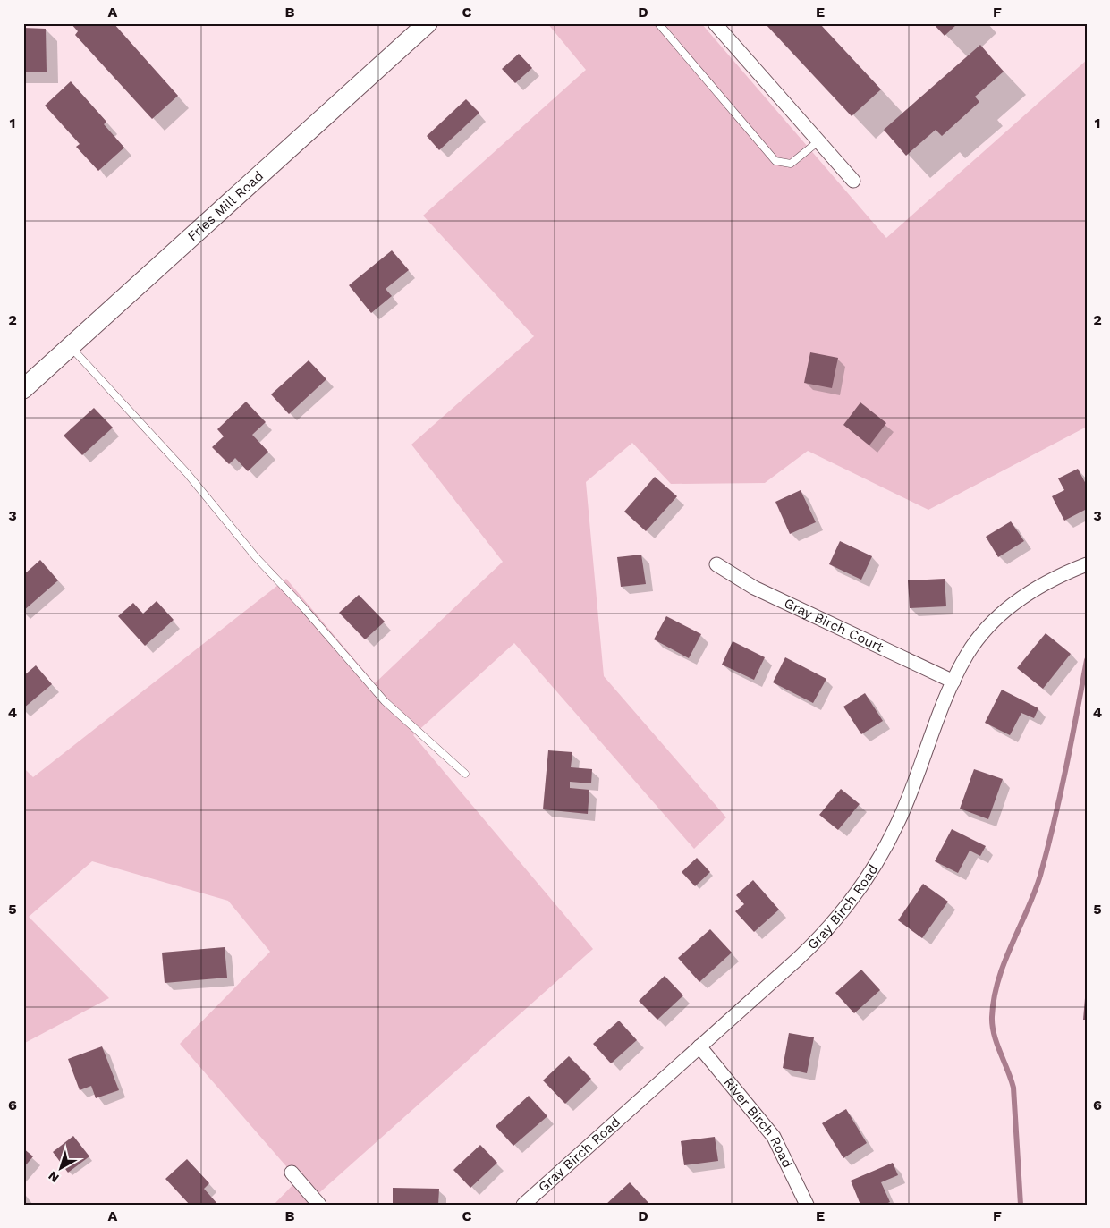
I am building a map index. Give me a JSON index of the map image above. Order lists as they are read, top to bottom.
{
  "streets": {
    "main road": ["Fries Mill Road"],
    "street": ["Gray Birch Court", "Gray Birch Road", "River Birch Road"]
  },
  "crossings": [
    ["Gray Birch Court", "Gray Birch Road"],
    ["Gray Birch Road", "River Birch Road"]
  ],
  "north": "bottom left",
  "grid": {
    "columns": [
      "A",
      "B",
      "C",
      "D",
      "E",
      "F"
    ],
    "rows": [
      "1",
      "2",
      "3",
      "4",
      "5",
      "6"
    ]
  }
}
